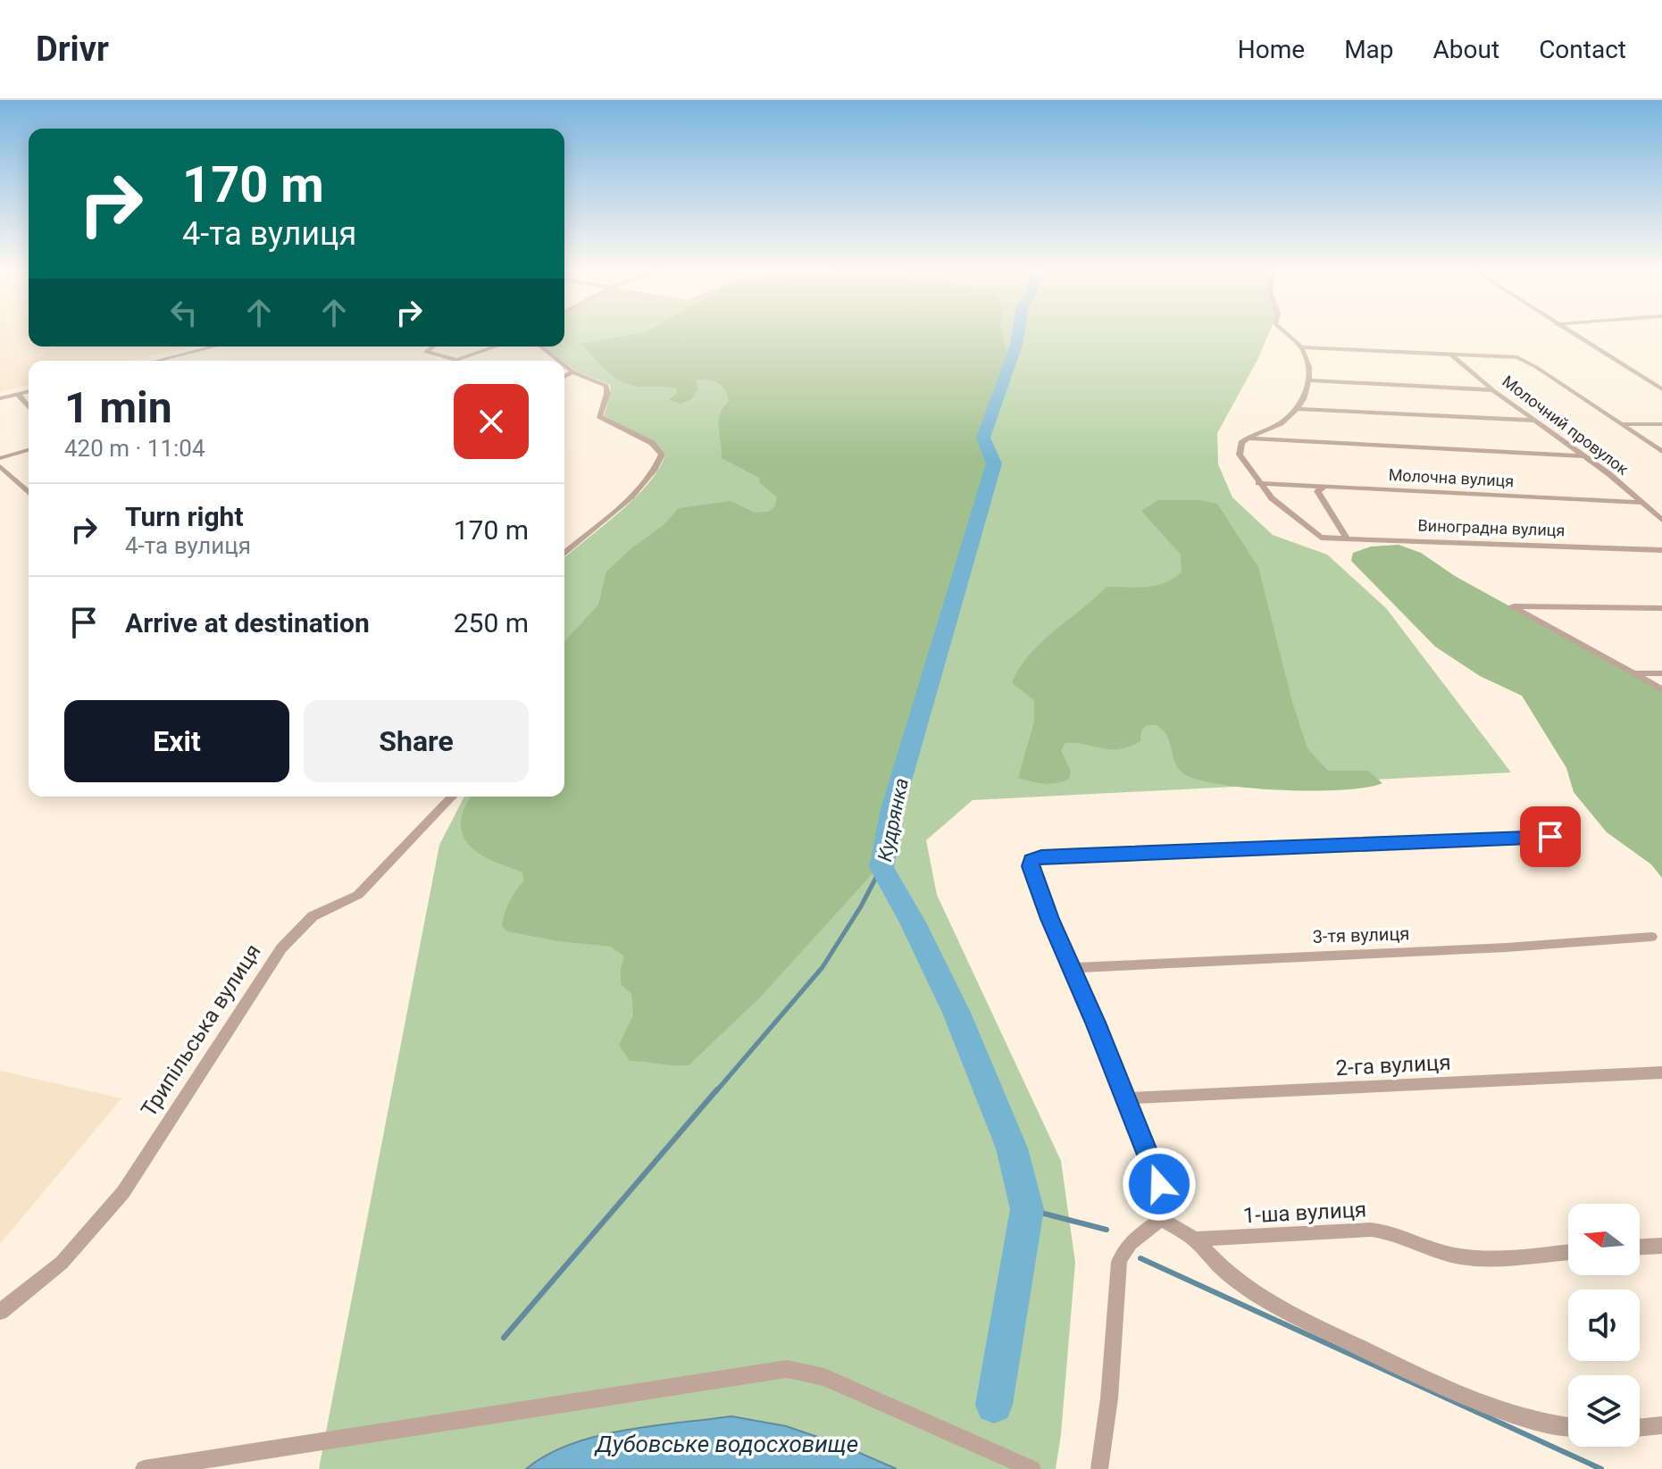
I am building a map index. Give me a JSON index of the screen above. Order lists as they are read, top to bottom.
{
  "streets": {
    "street": [
      "Молочний провулок",
      "Молочна вулиця",
      "Виноградна вулиця",
      "3-тя вулиця",
      "Трипільська вулиця",
      "2-га вулиця",
      "1-ша вулиця"
    ]
  },
  "crossings": [
    ["Молочний провулок", "Молочна вулиця"],
    ["Молочна вулиця", "Виноградна вулиця"]
  ],
  "water": ["Кудрянка", "Дубовське водосховище"],
  "north": "left",
  "page": {
    "header": "Drivr",
    "nav": [
      "Home",
      "Map",
      "About",
      "Contact"
    ],
    "turn": ["170 m", "4-та вулиця"],
    "heading": ["1 min", "420 m · 11:04"],
    "list": [
      {
        "name": "Turn right",
        "note": "4-та вулиця",
        "value": "170 m"
      },
      {
        "name": "Arrive at destination",
        "value": "250 m"
      }
    ],
    "buttons": ["Exit", "Share"]
  }
}
